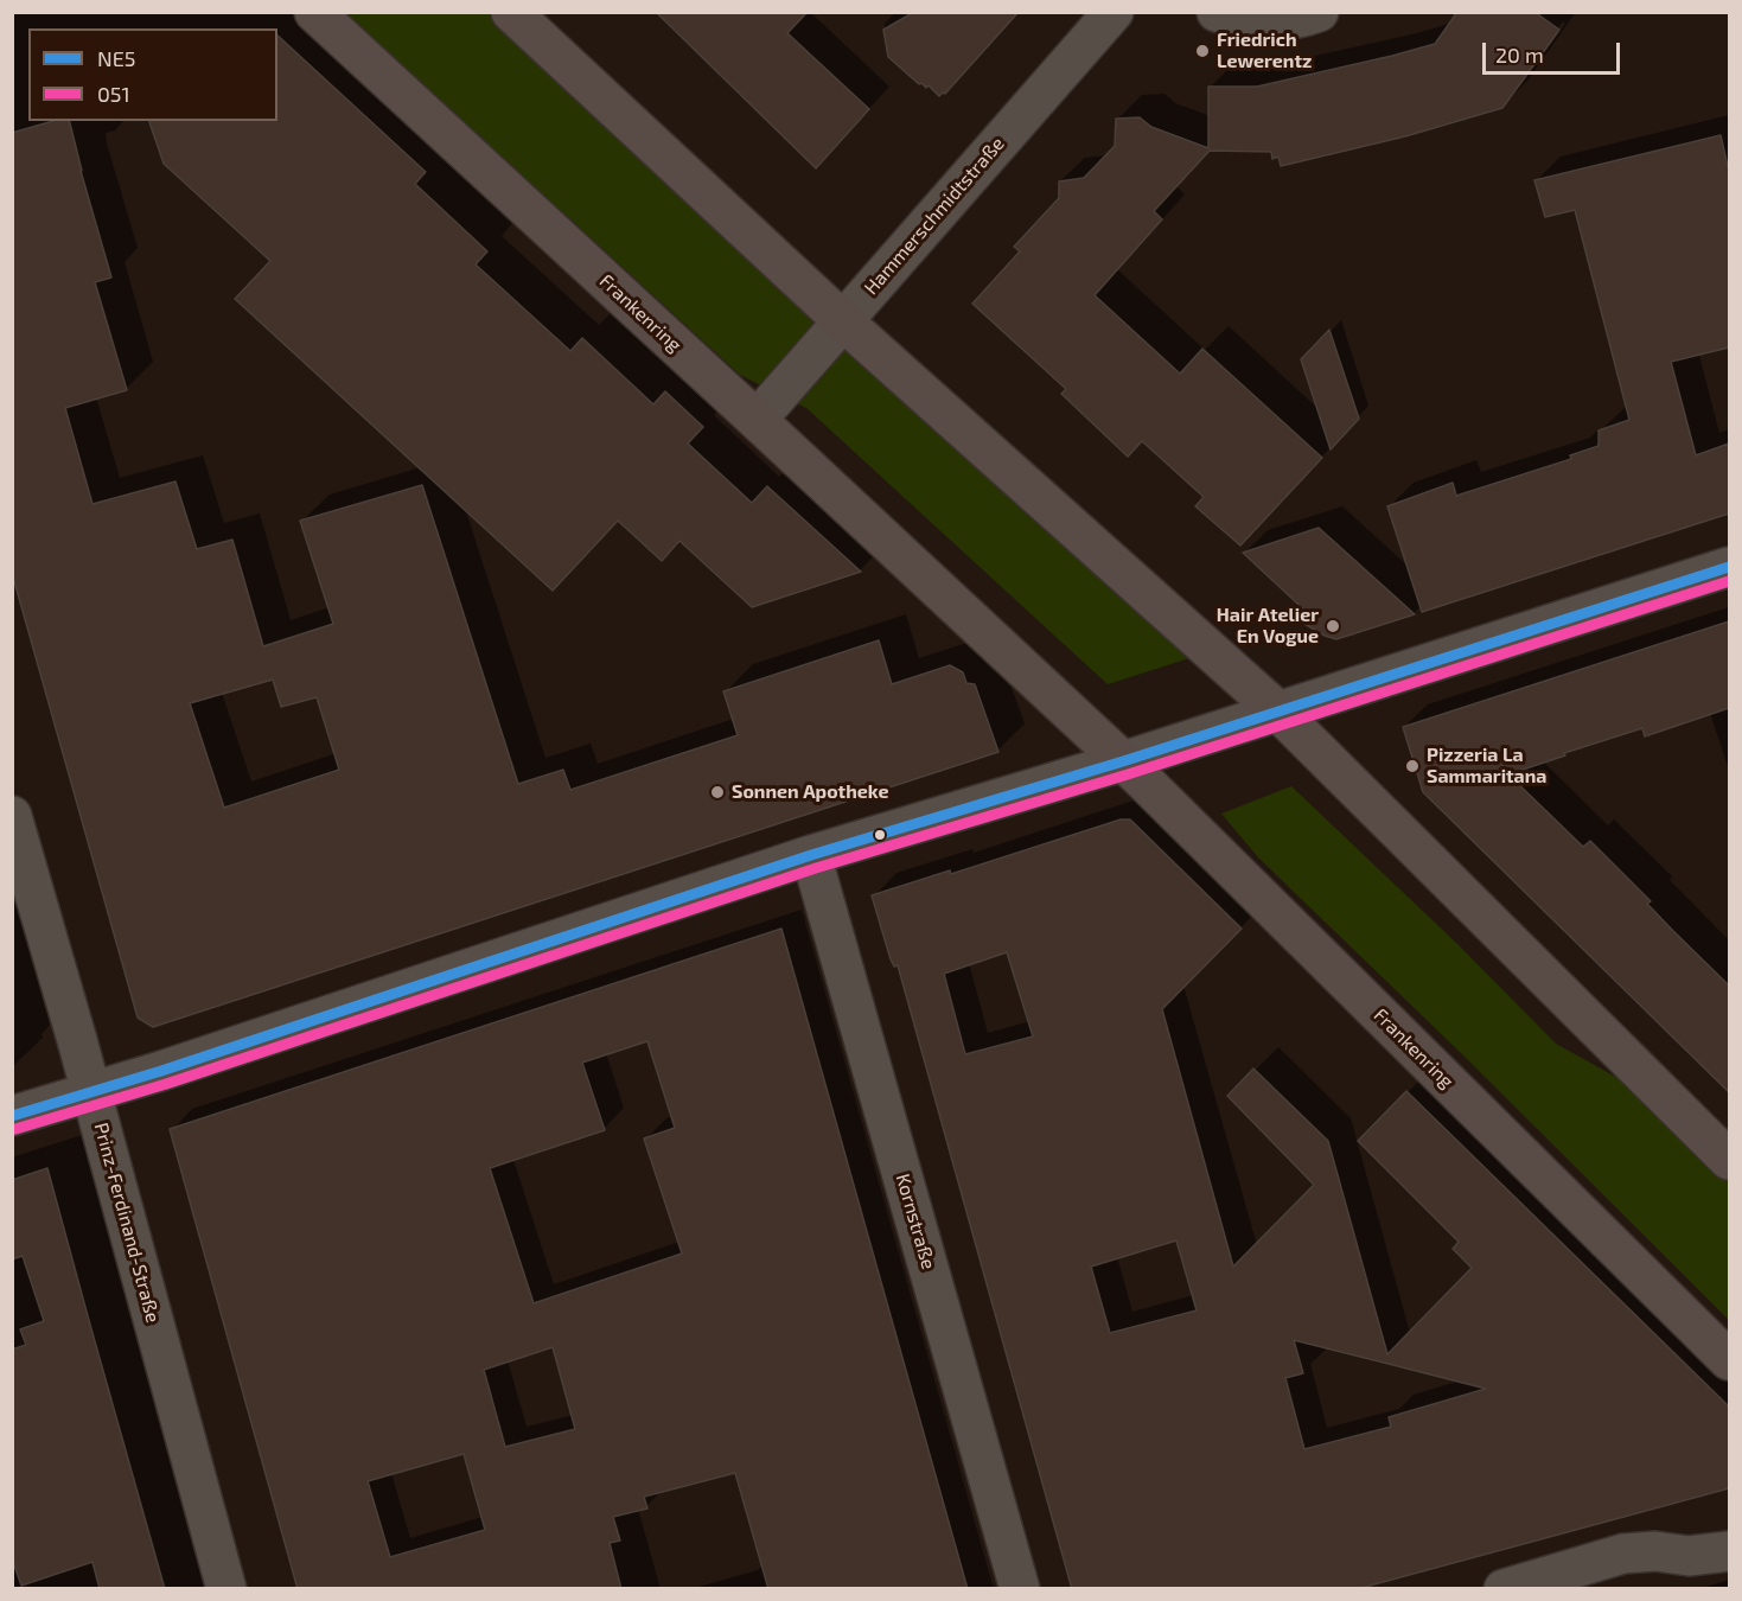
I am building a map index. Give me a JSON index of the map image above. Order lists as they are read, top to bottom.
{
  "streets": {
    "main road": ["Frankenring"],
    "street": ["Hammerschmidtstraße", "Kornstraße", "Prinz-Ferdinand-Straße"]
  },
  "crossings": [
    ["Hammerschmidtstraße", "Frankenring"]
  ],
  "places": [
    "Friedrich Lewerentz",
    "Hair Atelier En Vogue",
    "Pizzeria La Sammaritana",
    "Sonnen Apotheke"
  ],
  "lines": ["transit line NE5", "transit line 051"],
  "legend": ["NE5", "051"],
  "scale_bar": "20 m"
}
